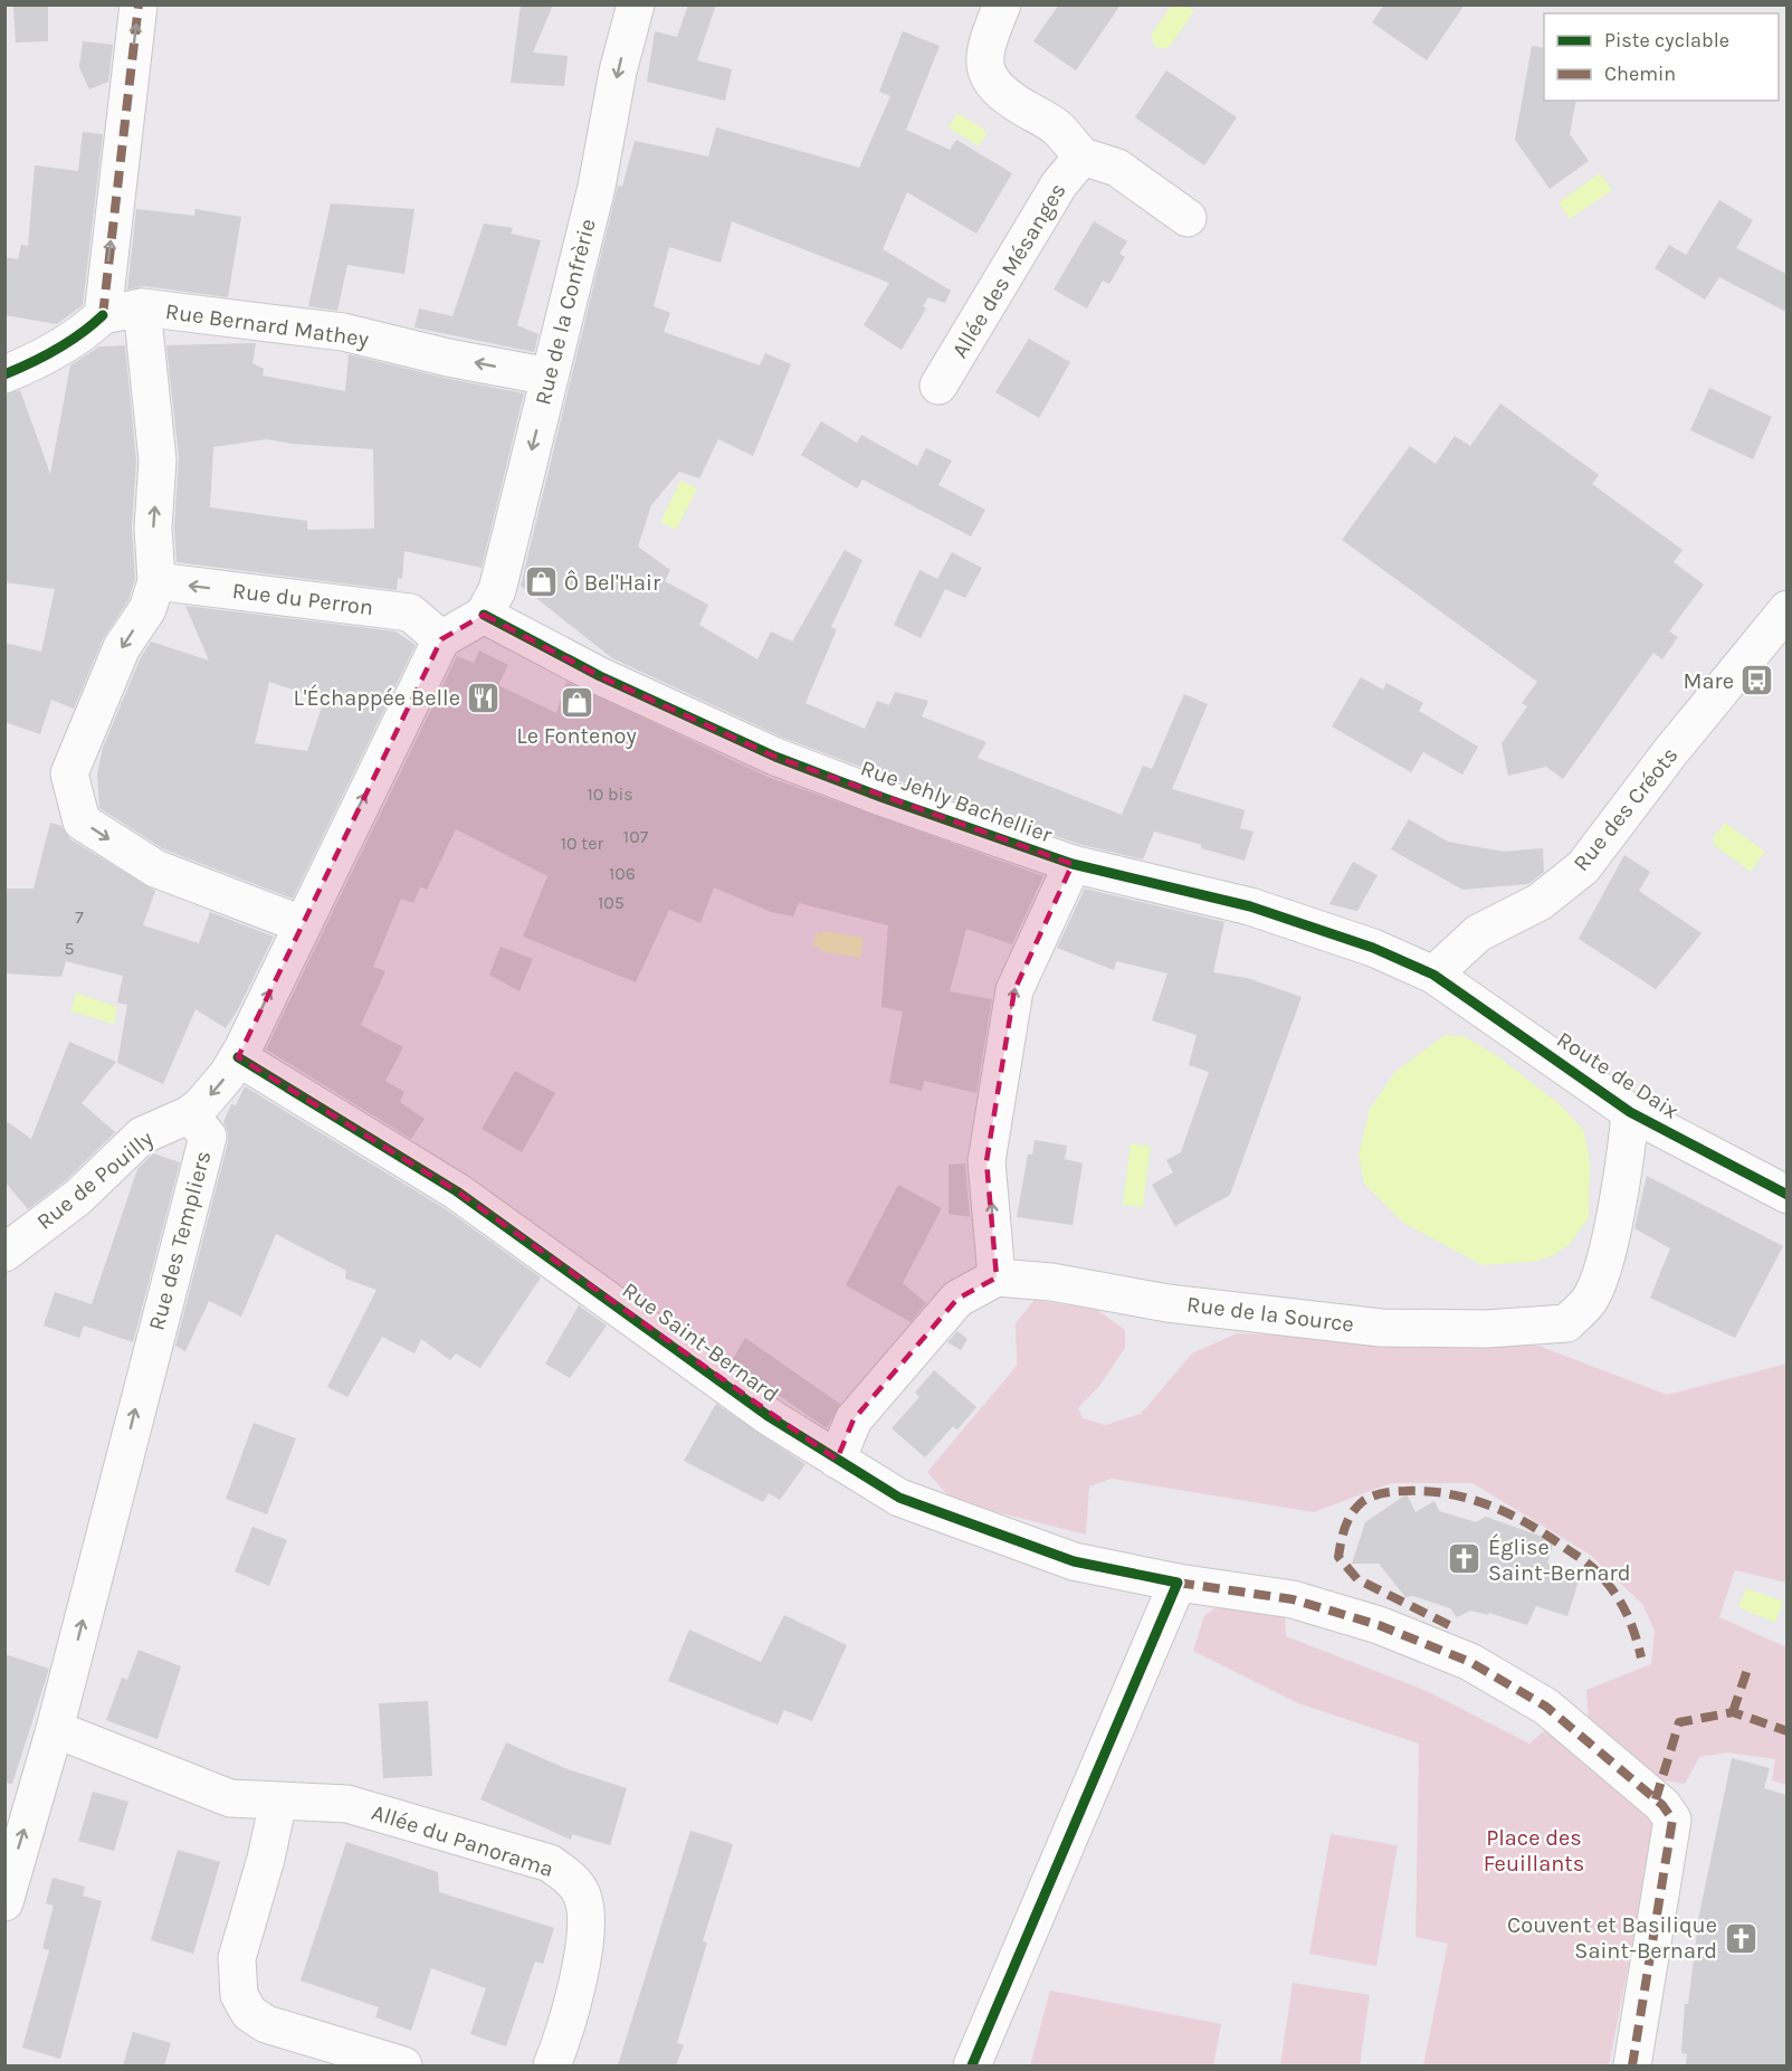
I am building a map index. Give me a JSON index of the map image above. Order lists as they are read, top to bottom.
{
  "streets": {
    "street": [
      "Allée des Mésanges",
      "Rue de la Confrèrie",
      "Rue Bernard Mathey",
      "Rue du Perron",
      "Rue Jehly Bachellier",
      "Rue des Créots",
      "Route de Daix",
      "Rue de Pouilly",
      "Rue des Templiers",
      "Rue de la Source",
      "Rue Saint-Bernard",
      "Allée du Panorama"
    ]
  },
  "crossings": [
    ["Rue de la Confrèrie", "Rue Bernard Mathey"],
    ["Rue de la Confrèrie", "Rue Jehly Bachellier"],
    ["Rue Jehly Bachellier", "Rue des Créots"],
    ["Rue Jehly Bachellier", "Route de Daix"],
    ["Rue des Créots", "Route de Daix"],
    ["Route de Daix", "Rue de la Source"],
    ["Rue de Pouilly", "Rue des Templiers"],
    ["Rue des Templiers", "Allée du Panorama"]
  ],
  "one_way": [
    "Rue de la Confrèrie",
    "Rue Bernard Mathey",
    "Rue du Perron",
    "Rue des Templiers"
  ],
  "parks": ["Place des Feuillants"],
  "places": {
    "shop": ["Ô Bel'Hair", "Le Fontenoy"],
    "bus stop": ["Mare"],
    "restaurant": ["L'Échappée Belle"],
    "church": ["Église Saint-Bernard", "Couvent et Basilique Saint-Bernard"]
  },
  "house_numbers": [
    "10 bis",
    "107",
    "10 ter",
    "106",
    "105",
    "7",
    "5"
  ],
  "legend": ["Piste cyclable", "Chemin"]
}
